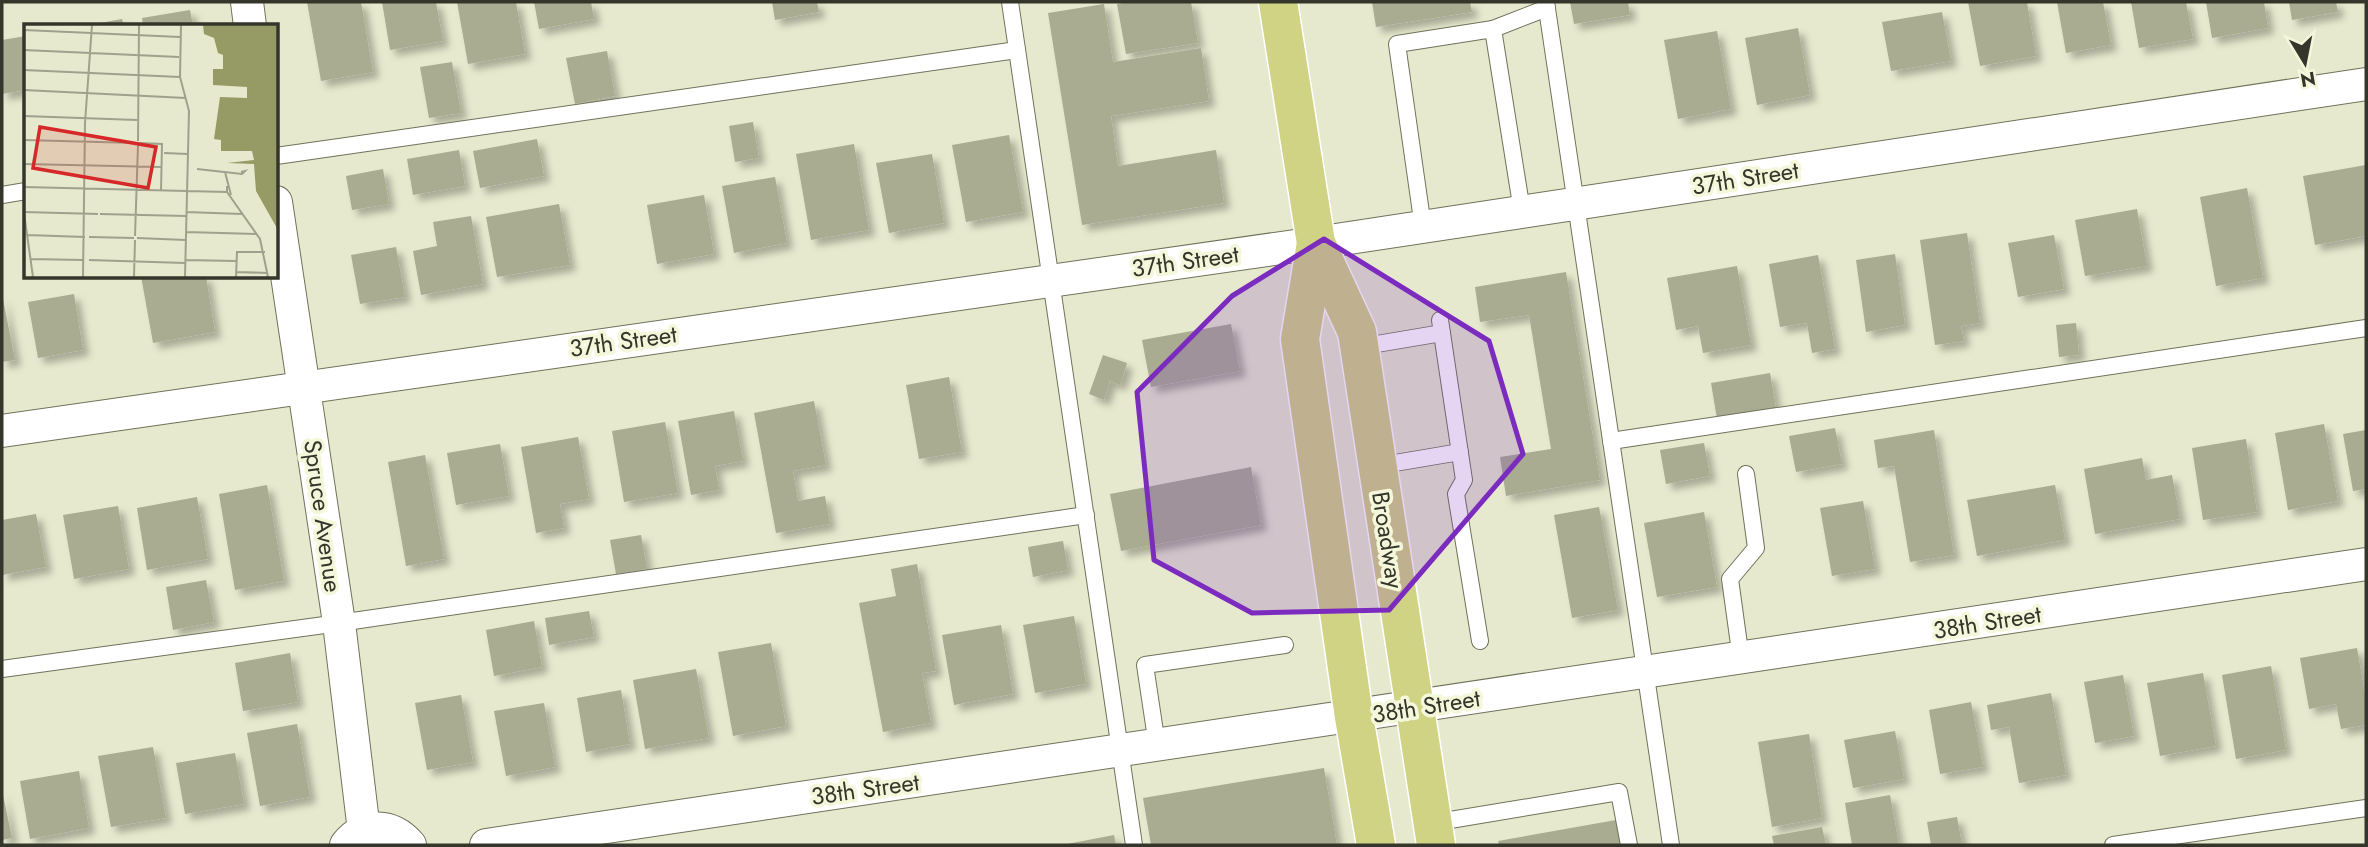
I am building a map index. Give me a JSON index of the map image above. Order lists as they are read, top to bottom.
{
  "streets": {
    "main road": ["Broadway"],
    "street": ["37th Street", "Spruce Avenue", "38th Street"]
  },
  "crossings": [
    ["37th Street", "Spruce Avenue"],
    ["37th Street", "Broadway"],
    ["Broadway", "38th Street"]
  ],
  "north": "bottom"
}
